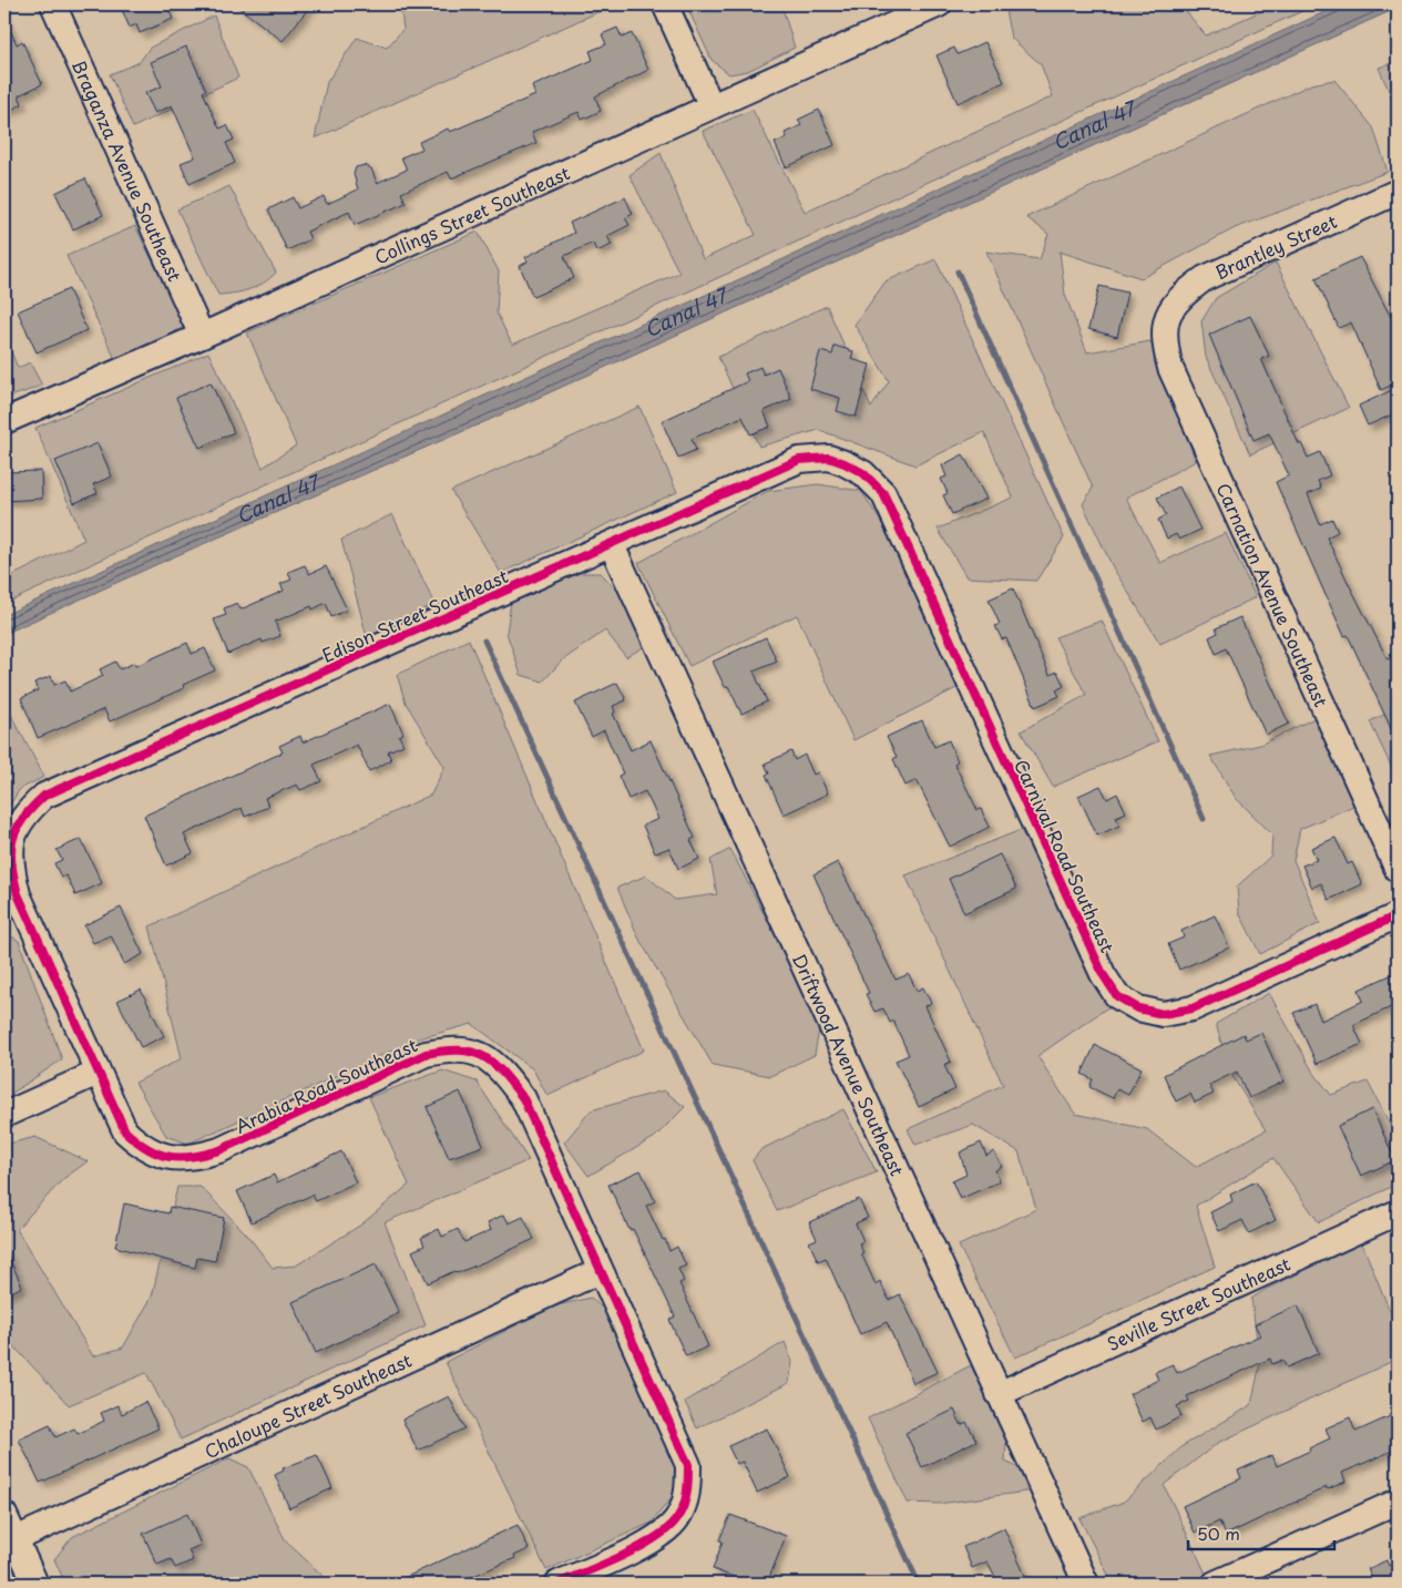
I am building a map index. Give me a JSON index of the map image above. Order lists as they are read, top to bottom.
{
  "streets": {
    "street": [
      "Braganza Avenue Southeast",
      "Collings Street Southeast",
      "Brantley Street",
      "Carnation Avenue Southeast",
      "Edison Street Southeast",
      "Carnival Road Southeast",
      "Driftwood Avenue Southeast",
      "Arabia Road Southeast",
      "Seville Street Southeast",
      "Chaloupe Street Southeast"
    ]
  },
  "crossings": [
    ["Braganza Avenue Southeast", "Collings Street Southeast"],
    ["Brantley Street", "Carnation Avenue Southeast"],
    ["Edison Street Southeast", "Carnival Road Southeast"],
    ["Edison Street Southeast", "Driftwood Avenue Southeast"],
    ["Edison Street Southeast", "Arabia Road Southeast"],
    ["Driftwood Avenue Southeast", "Seville Street Southeast"],
    ["Arabia Road Southeast", "Chaloupe Street Southeast"]
  ],
  "water": ["Canal 47"],
  "scale_bar": "50 m"
}
